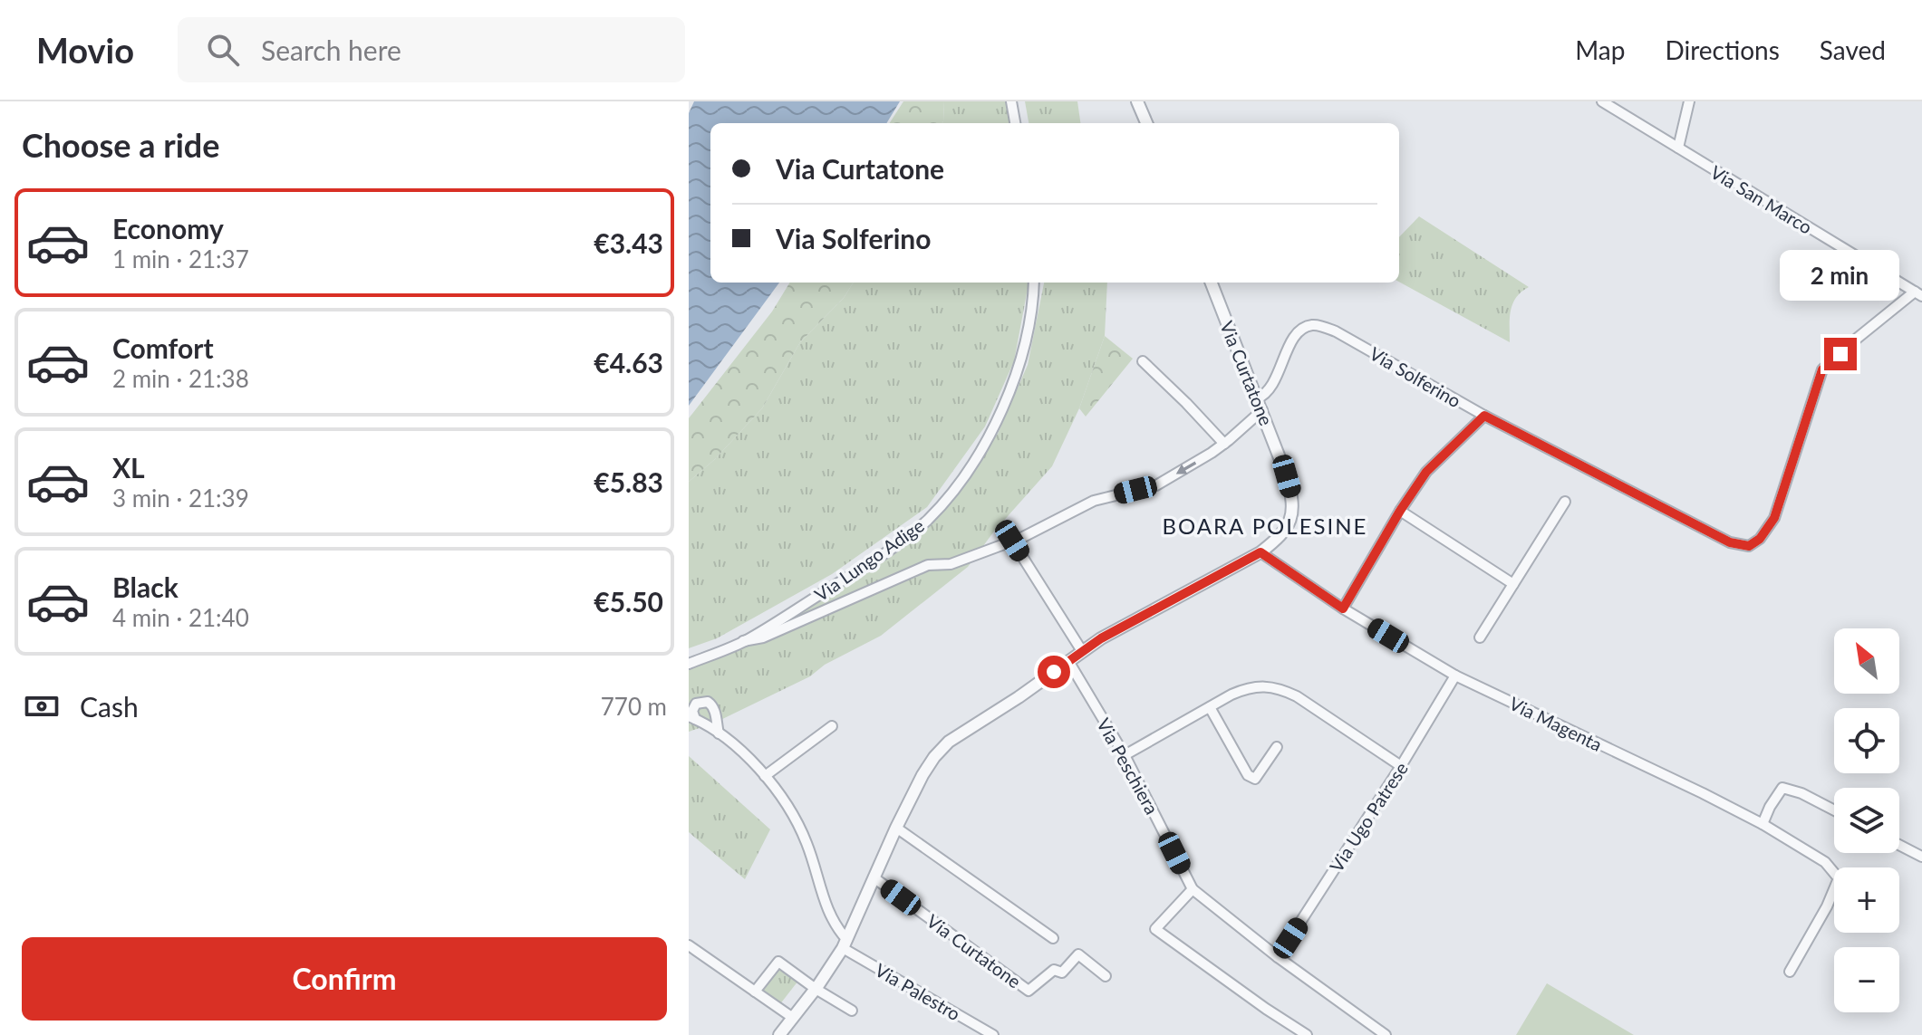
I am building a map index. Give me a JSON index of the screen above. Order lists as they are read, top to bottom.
{
  "streets": {
    "street": [
      "Via San Marco",
      "Via Curtatone",
      "Via Solferino",
      "Via Lungo Adige",
      "Via Magenta",
      "Via Peschiera",
      "Via Ugo Patrese",
      "Via Palestro"
    ]
  },
  "crossings": [
    ["Via San Marco", "Via Solferino"],
    ["Via Curtatone", "Via Solferino"],
    ["Via Curtatone", "Via Magenta"],
    ["Via Curtatone", "Via Peschiera"],
    ["Via Curtatone", "Via Palestro"],
    ["Via Magenta", "Via Ugo Patrese"],
    ["Via Peschiera", "Via Ugo Patrese"]
  ],
  "districts": ["BOARA POLESINE"],
  "north": "top left",
  "page": {
    "header": "Movio",
    "search": "Search here",
    "nav": ["Map", "Directions", "Saved"],
    "heading": "Choose a ride",
    "banner": ["Via Curtatone", "Via Solferino"],
    "list": [
      {
        "name": "Economy",
        "note": "1 min · 21:37",
        "value": "€3.43"
      },
      {
        "name": "Comfort",
        "note": "2 min · 21:38",
        "value": "€4.63"
      },
      {
        "name": "XL",
        "note": "3 min · 21:39",
        "value": "€5.83"
      },
      {
        "name": "Black",
        "note": "4 min · 21:40",
        "value": "€5.50"
      }
    ],
    "bubble": "2 min",
    "map_buttons": ["+", "−"],
    "pay": ["Cash", "770 m"],
    "buttons": "Confirm"
  }
}
